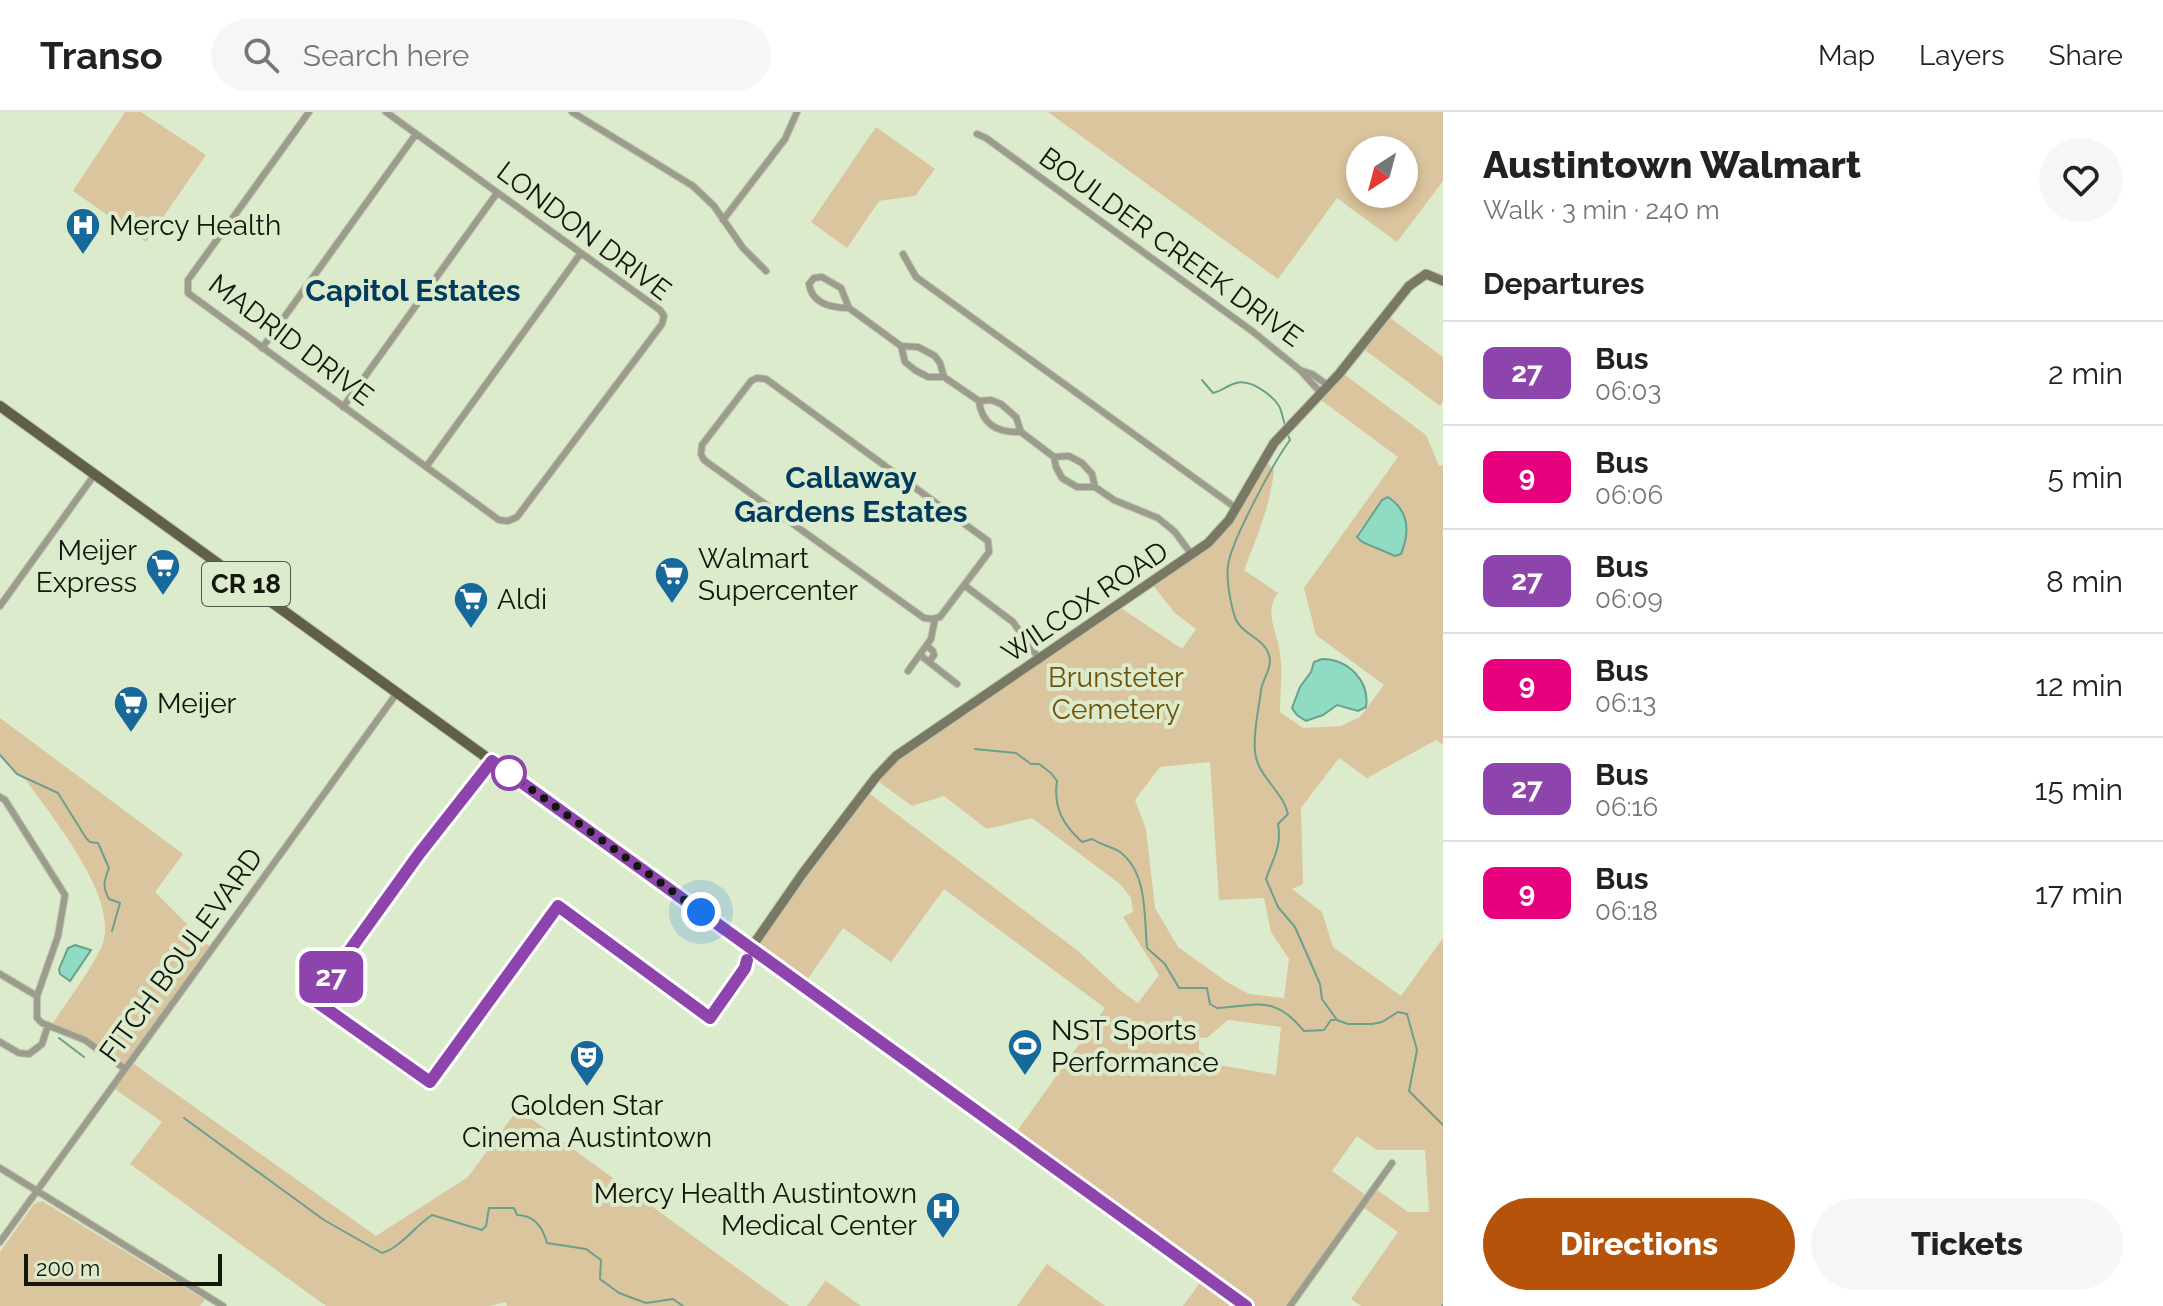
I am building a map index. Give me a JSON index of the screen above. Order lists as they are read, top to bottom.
{
  "streets": {
    "main road": ["CR 18"],
    "street": [
      "LONDON DRIVE",
      "BOULDER CREEK DRIVE",
      "MADRID DRIVE",
      "WILCOX ROAD",
      "FITCH BOULEVARD"
    ]
  },
  "crossings": [
    ["LONDON DRIVE", "MADRID DRIVE"],
    ["BOULDER CREEK DRIVE", "WILCOX ROAD"],
    ["CR 18", "WILCOX ROAD"],
    ["CR 18", "FITCH BOULEVARD"]
  ],
  "districts": ["Capitol Estates", "Callaway Gardens Estates"],
  "parks": ["Brunsteter Cemetery"],
  "places": {
    "hospital": ["Mercy Health", "Mercy Health Austintown Medical Center"],
    "supermarket": [
      "Meijer Express",
      "Walmart Supercenter",
      "Aldi",
      "Meijer"
    ],
    "sports": ["NST Sports Performance"],
    "theatre": ["Golden Star Cinema Austintown"]
  },
  "lines": ["bus line 27"],
  "scale_bar": "200 m",
  "north": "bottom left",
  "page": {
    "header": "Transo",
    "search": "Search here",
    "nav": ["Map", "Layers", "Share"],
    "on_map": "27",
    "heading": [
      ["Austintown Walmart", "Walk · 3 min · 240 m"],
      "Departures"
    ],
    "list": [
      {
        "mark": "27",
        "name": "Bus",
        "note": "06:03",
        "value": "2 min"
      },
      {
        "mark": "9",
        "name": "Bus",
        "note": "06:06",
        "value": "5 min"
      },
      {
        "mark": "27",
        "name": "Bus",
        "note": "06:09",
        "value": "8 min"
      },
      {
        "mark": "9",
        "name": "Bus",
        "note": "06:13",
        "value": "12 min"
      },
      {
        "mark": "27",
        "name": "Bus",
        "note": "06:16",
        "value": "15 min"
      },
      {
        "mark": "9",
        "name": "Bus",
        "note": "06:18",
        "value": "17 min"
      }
    ],
    "buttons": ["Directions", "Tickets"],
    "scale": "200 m"
  }
}
